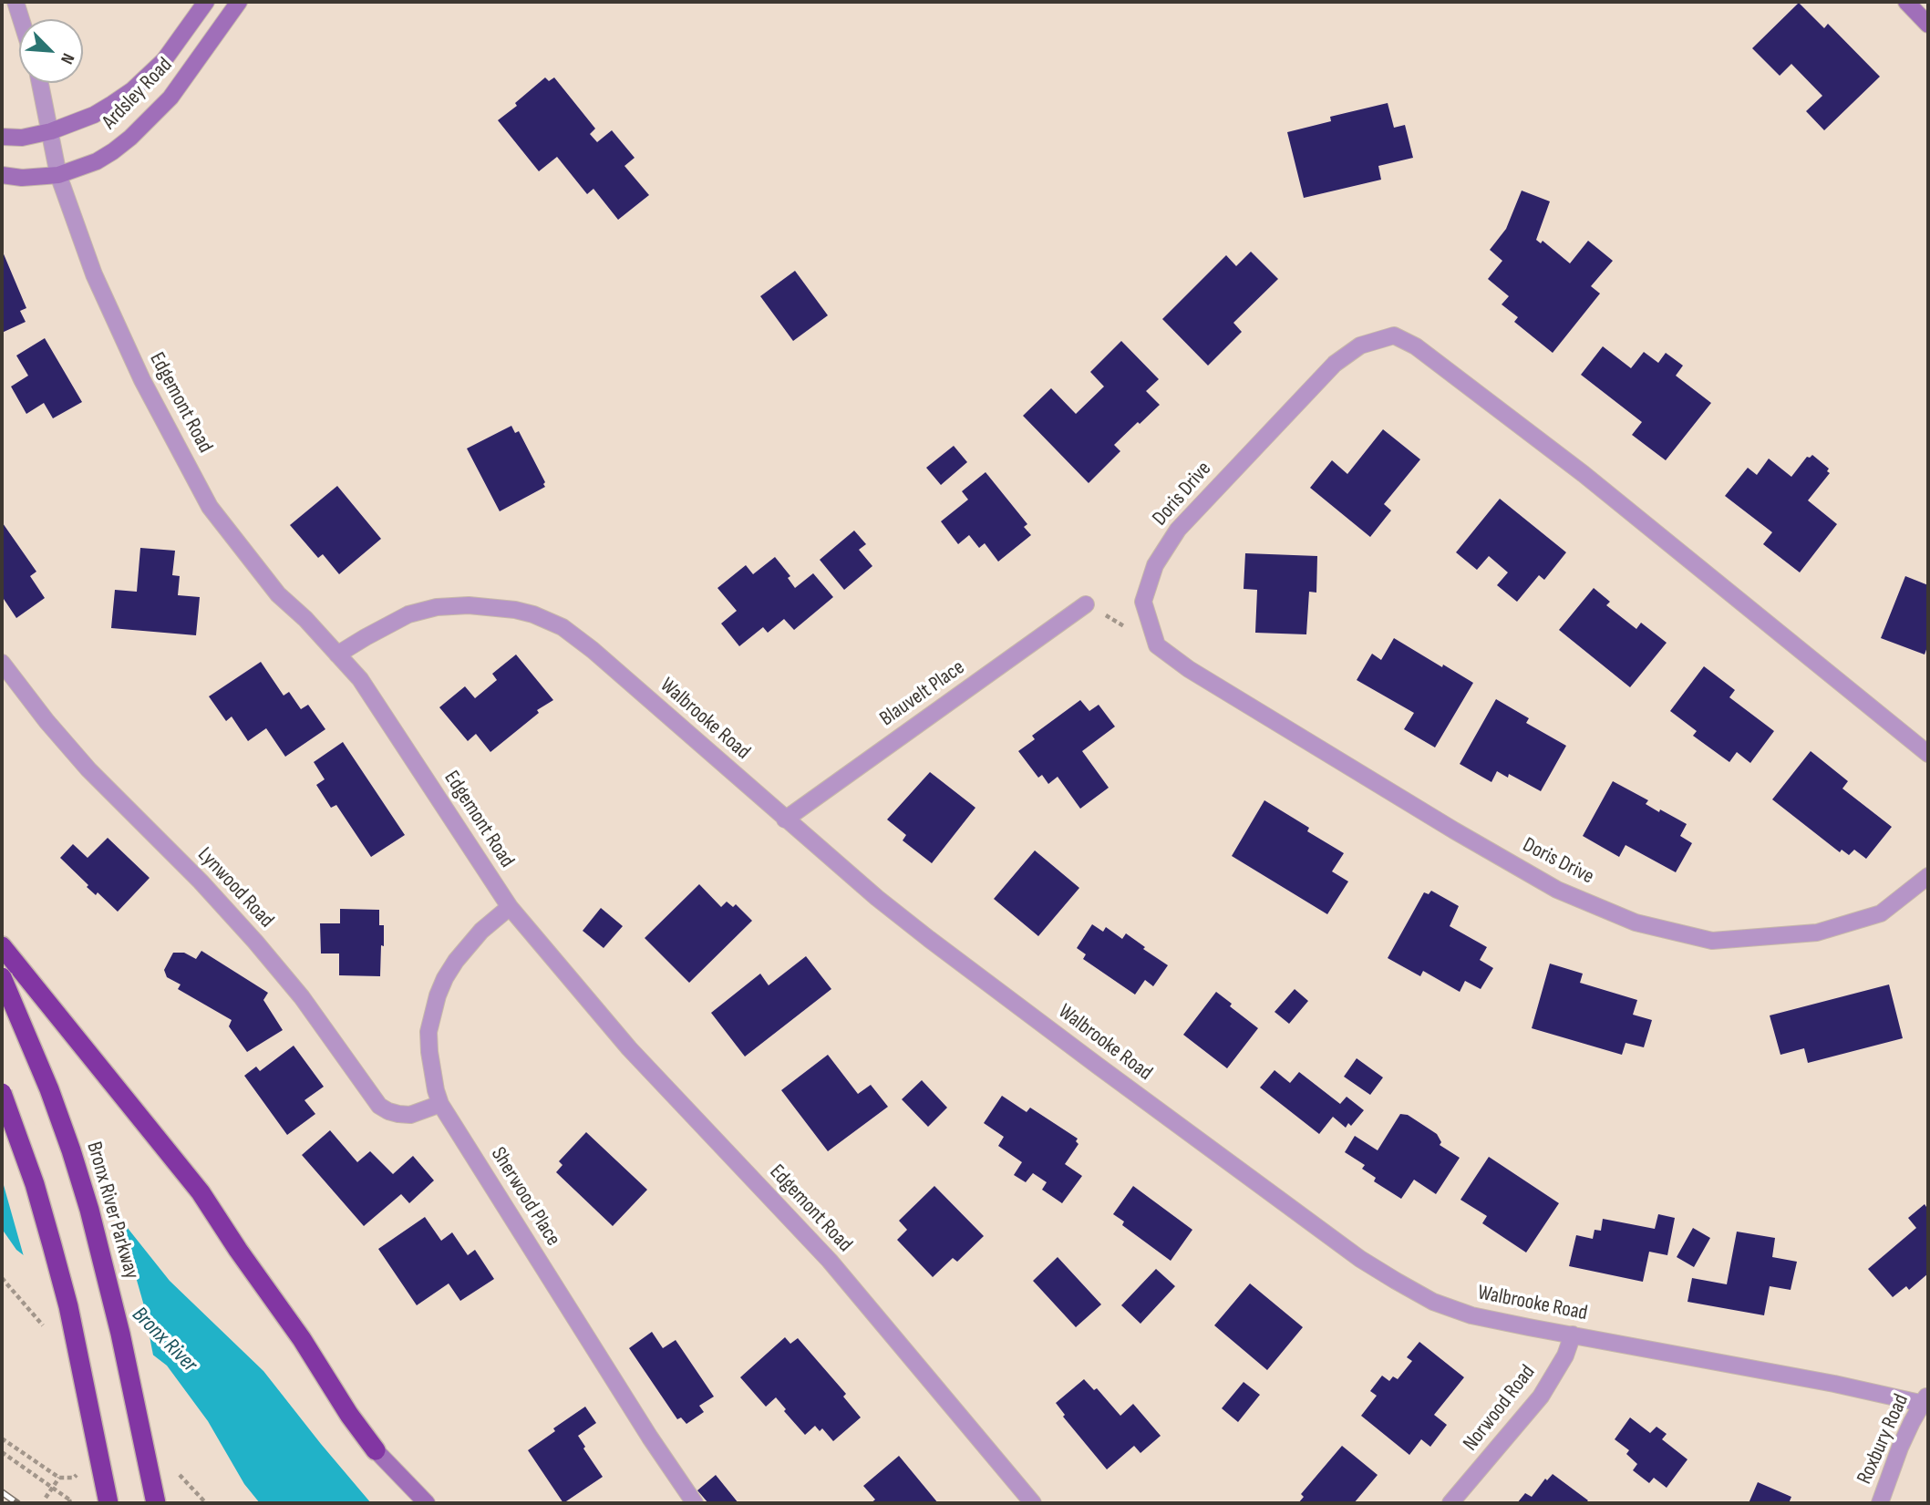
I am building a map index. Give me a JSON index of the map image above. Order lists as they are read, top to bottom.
{
  "streets": {
    "highway": ["Bronx River Parkway"],
    "main road": ["Ardsley Road"],
    "street": [
      "Edgemont Road",
      "Doris Drive",
      "Blauvelt Place",
      "Walbrooke Road",
      "Lynwood Road",
      "Sherwood Place",
      "Norwood Road",
      "Roxbury Road"
    ]
  },
  "crossings": [
    ["Ardsley Road", "Edgemont Road"],
    ["Edgemont Road", "Walbrooke Road"],
    ["Edgemont Road", "Sherwood Place"],
    ["Blauvelt Place", "Walbrooke Road"],
    ["Walbrooke Road", "Norwood Road"],
    ["Walbrooke Road", "Roxbury Road"],
    ["Lynwood Road", "Sherwood Place"]
  ],
  "water": ["Bronx River"],
  "north": "bottom right"
}
